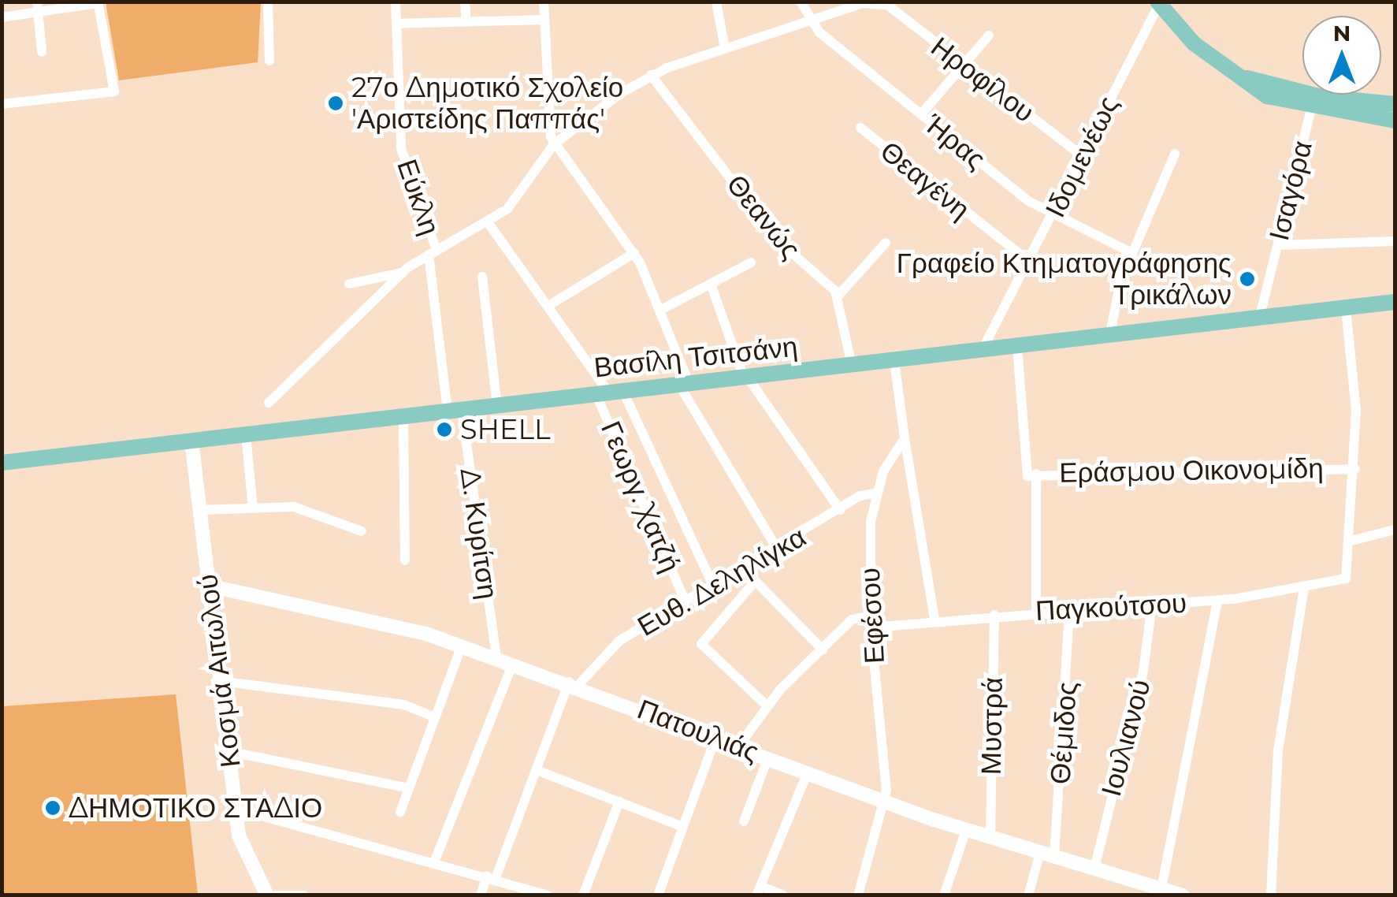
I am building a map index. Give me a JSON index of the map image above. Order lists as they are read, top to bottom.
{
  "streets": {
    "main road": ["Βασίλη Τσιτσάνη"],
    "street": [
      "Ηροφίλου",
      "Ήρας",
      "Ιδομενέως",
      "Θεαγένη",
      "Ισαγόρα",
      "Εύκλη",
      "Θεανώς",
      "Εράσμου Οικονομίδη",
      "Γεωργ. Χατζή",
      "Δ. Κυρίτση",
      "Ευθ. Δεληλίγκα",
      "Παγκούτσου",
      "Εφέσου",
      "Κοσμά Αιτωλού",
      "Μυστρά",
      "Πατουλιάς",
      "Θέμιδος",
      "Ιουλιανού"
    ]
  },
  "crossings": [
    ["Ηροφίλου", "Ιδομενέως"],
    ["Ήρας", "Ιδομενέως"],
    ["Ιδομενέως", "Θεαγένη"],
    ["Ιδομενέως", "Βασίλη Τσιτσάνη"],
    ["Ισαγόρα", "Βασίλη Τσιτσάνη"],
    ["Εύκλη", "Βασίλη Τσιτσάνη"],
    ["Εύκλη", "Δ. Κυρίτση"],
    ["Βασίλη Τσιτσάνη", "Γεωργ. Χατζή"],
    ["Βασίλη Τσιτσάνη", "Δ. Κυρίτση"],
    ["Βασίλη Τσιτσάνη", "Κοσμά Αιτωλού"],
    ["Γεωργ. Χατζή", "Ευθ. Δεληλίγκα"],
    ["Δ. Κυρίτση", "Πατουλιάς"],
    ["Ευθ. Δεληλίγκα", "Εφέσου"],
    ["Ευθ. Δεληλίγκα", "Πατουλιάς"],
    ["Παγκούτσου", "Εφέσου"],
    ["Παγκούτσου", "Μυστρά"],
    ["Παγκούτσου", "Θέμιδος"],
    ["Παγκούτσου", "Ιουλιανού"],
    ["Εφέσου", "Πατουλιάς"],
    ["Κοσμά Αιτωλού", "Πατουλιάς"],
    ["Μυστρά", "Πατουλιάς"],
    ["Πατουλιάς", "Θέμιδος"],
    ["Πατουλιάς", "Ιουλιανού"]
  ],
  "places": [
    "27ο Δημοτικό Σχολείο 'Αριστείδης Παππάς'",
    "Γραφείο Κτηματογράφησης Τρικάλων",
    "SHELL",
    "ΔΗΜΟΤΙΚΟ ΣΤΑΔΙΟ"
  ],
  "north": "top"
}
